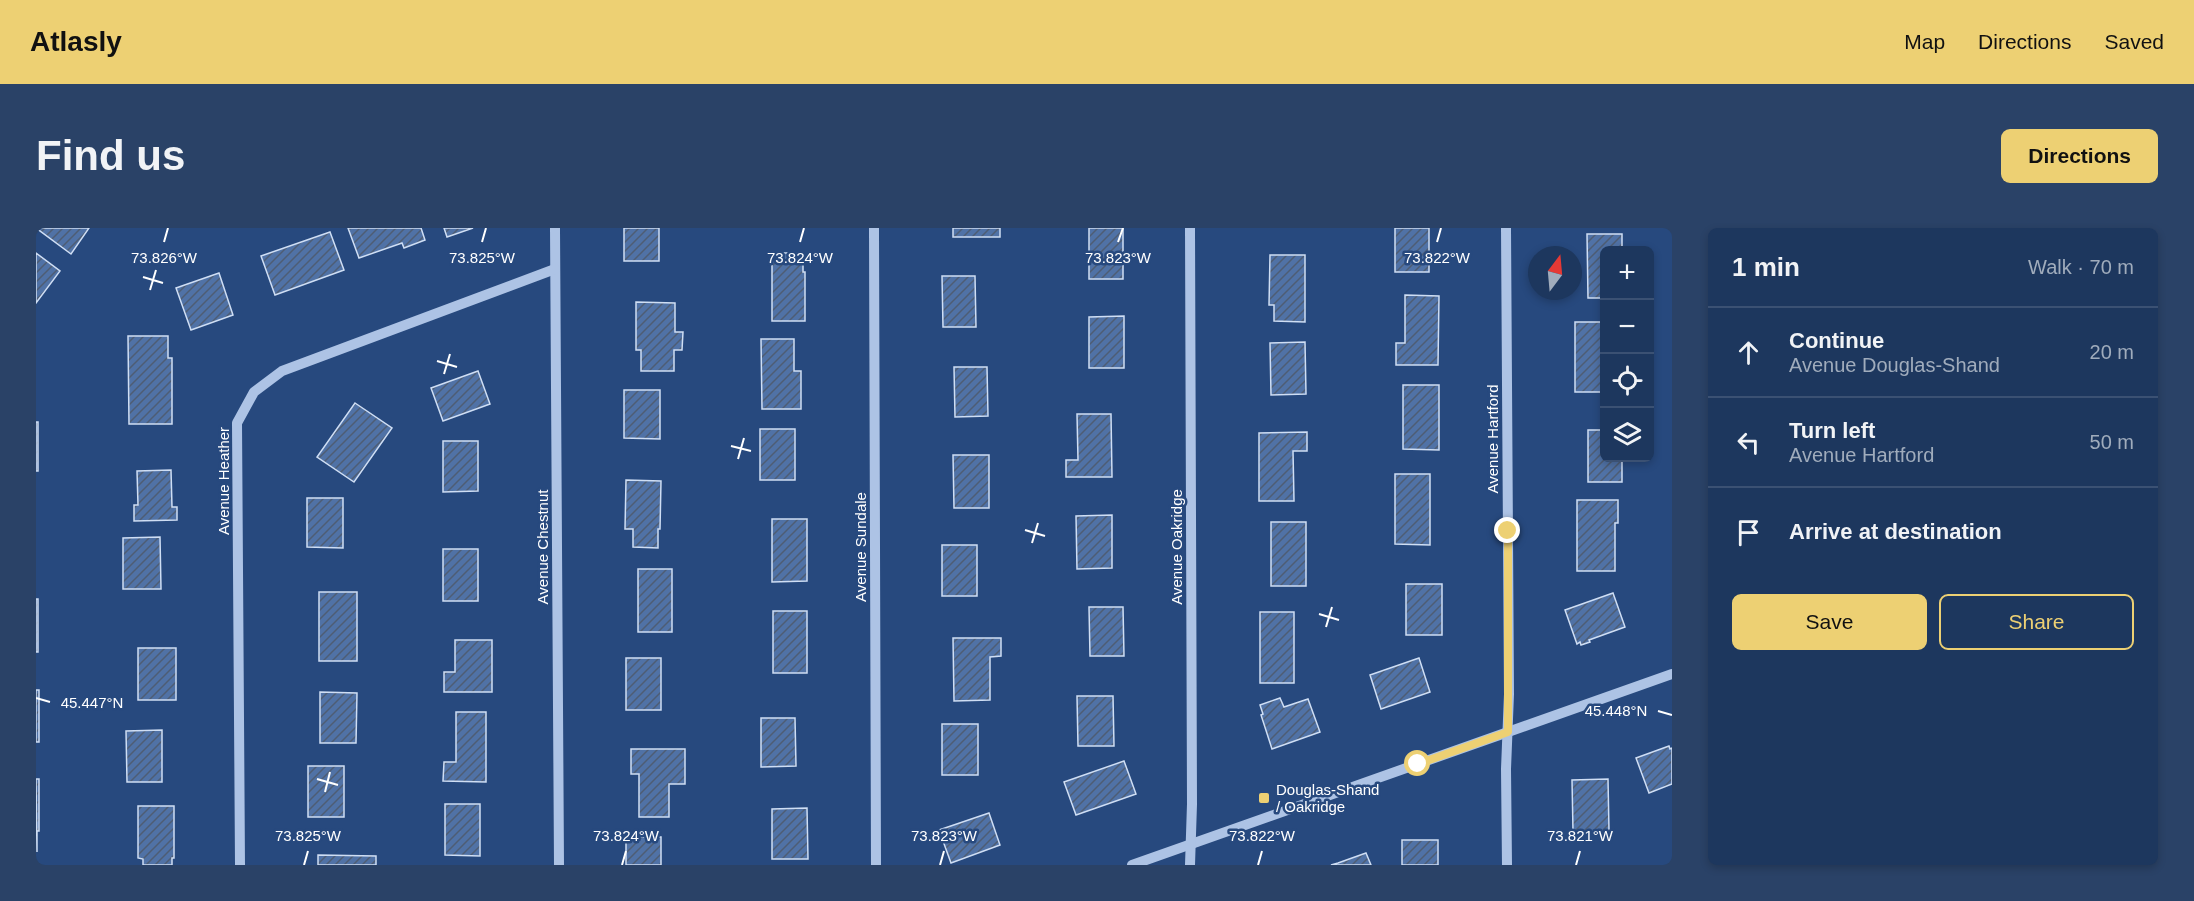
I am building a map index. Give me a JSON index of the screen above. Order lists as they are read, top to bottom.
{
  "streets": {
    "street": [
      "Avenue Hartford",
      "Avenue Heather",
      "Avenue Chestnut",
      "Avenue Sundale",
      "Avenue Oakridge"
    ]
  },
  "crossings": [
    ["Avenue Heather", "Avenue Chestnut"]
  ],
  "places": {
    "transit": ["Douglas-Shand / Oakridge"]
  },
  "north": "top",
  "page": {
    "header": "Atlasly",
    "nav": ["Map", "Directions", "Saved"],
    "buttons": [
      "Directions",
      ["Save", "Share"]
    ],
    "title": "Find us",
    "heading": ["1 min", "Walk · 70 m"],
    "map_buttons": ["+", "−"],
    "list": [
      ["Continue", "Avenue Douglas-Shand", "20 m"],
      ["Turn left", "Avenue Hartford", "50 m"],
      "Arrive at destination"
    ]
  },
  "coordinates": [
    "73.826°W",
    "73.825°W",
    "73.824°W",
    "73.823°W",
    "73.822°W",
    "45.447°N",
    "45.448°N",
    "73.821°W"
  ]
}
